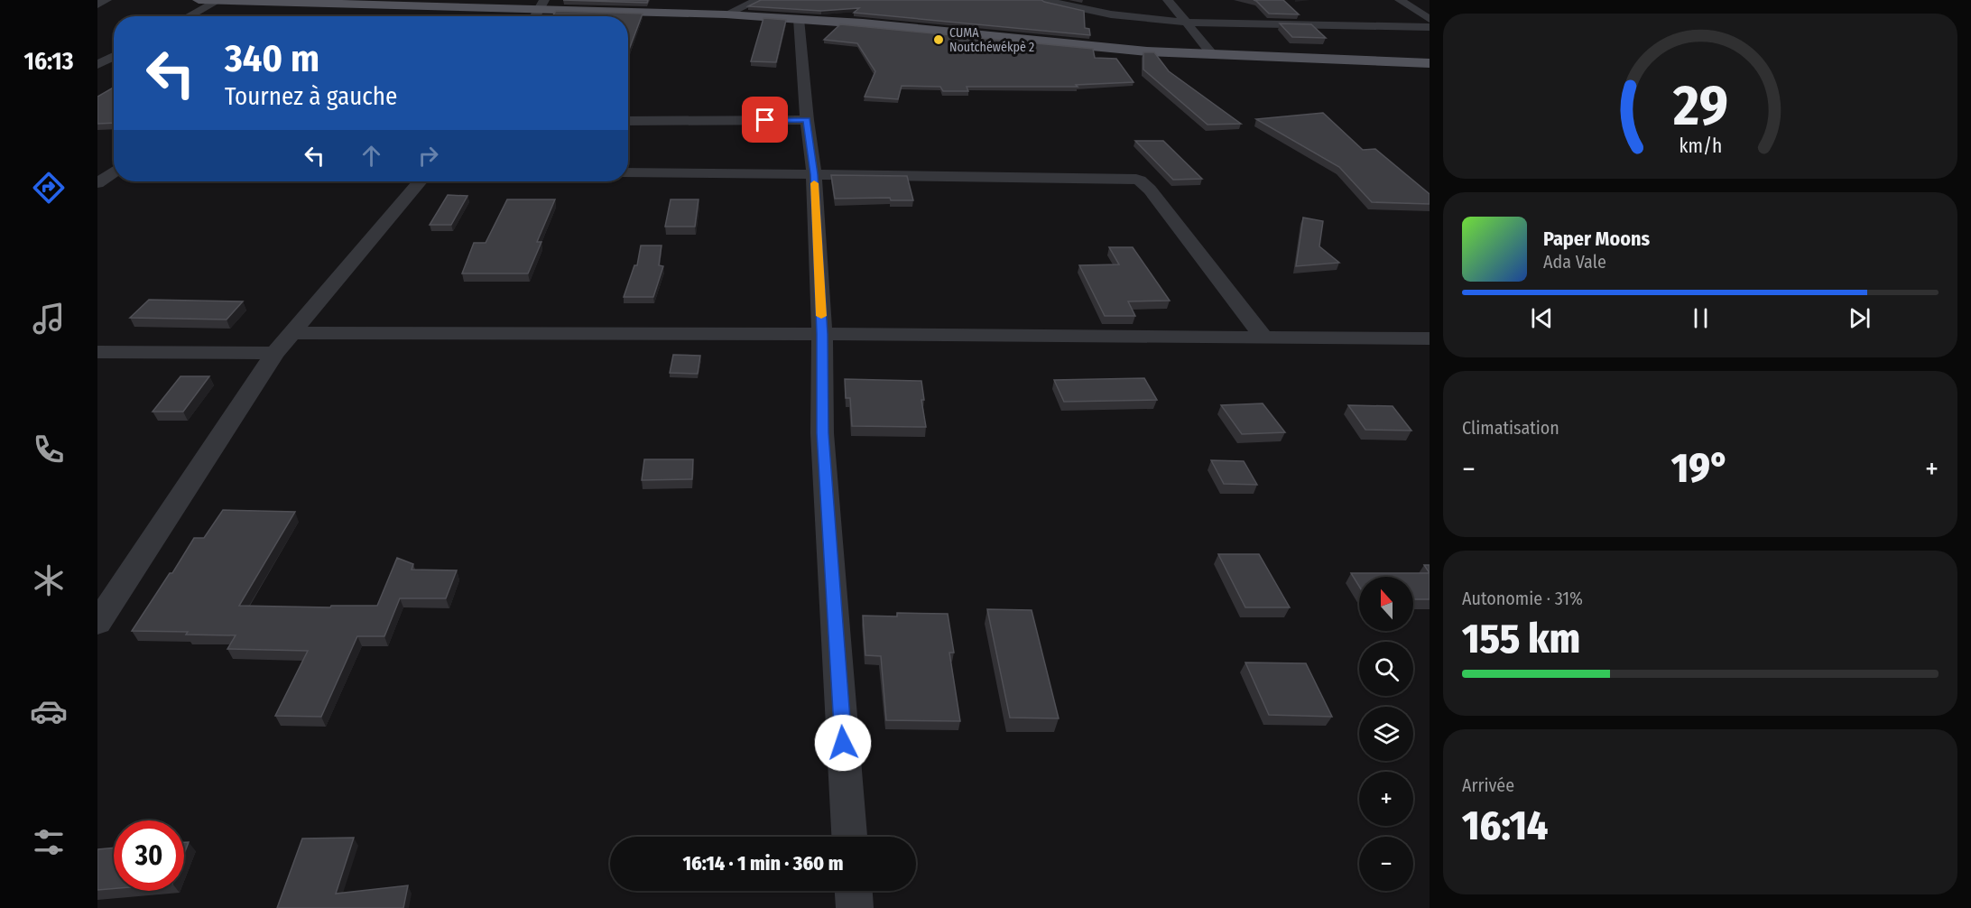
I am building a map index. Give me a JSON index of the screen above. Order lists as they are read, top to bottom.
{
  "places": ["CUMA Noutchéwékpè 2"],
  "north": "top",
  "page": {
    "tabs": "16:13",
    "turn": ["340 m", "Tournez à gauche"],
    "song": ["Paper Moons", "Ada Vale"],
    "tile": [
      "Climatisation",
      ["Autonomie · 31%", "155 km"],
      ["Arrivée", "16:14"]
    ],
    "heat": ["−", "19°", "+"],
    "map_buttons": ["+", "−"],
    "limit": "30",
    "trip": "16:14 · 1 min · 360 m",
    "gauge": ["29", "km/h"]
  }
}
